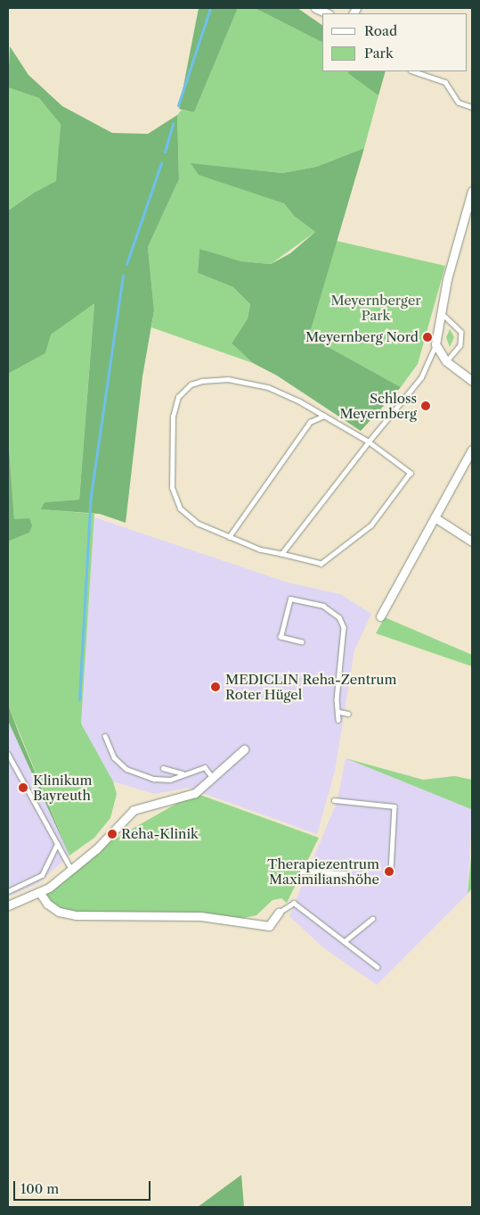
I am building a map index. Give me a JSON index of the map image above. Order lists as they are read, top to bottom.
{
  "parks": ["Meyernberger Park"],
  "places": [
    "Meyernberg Nord",
    "Schloss Meyernberg",
    "MEDICLIN Reha-Zentrum Roter Hügel",
    "Klinikum Bayreuth",
    "Reha-Klinik",
    "Therapiezentrum Maximilianshöhe"
  ],
  "legend": ["Road", "Park"],
  "scale_bar": "100 m"
}
